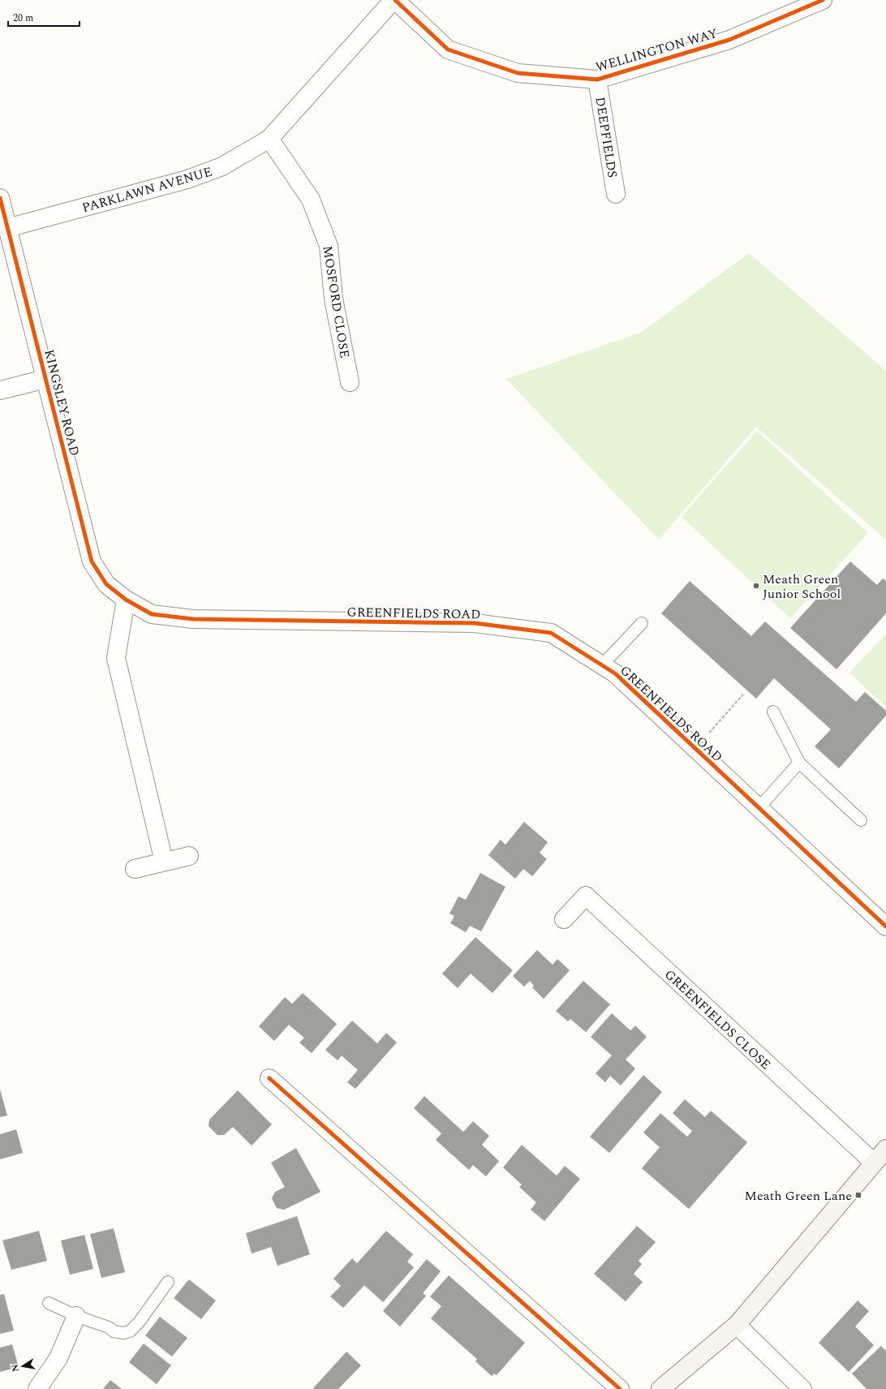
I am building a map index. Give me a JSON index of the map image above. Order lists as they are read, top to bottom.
{
  "streets": {
    "street": [
      "WELLINGTON WAY",
      "DEEPFIELDS",
      "PARKLAWN AVENUE",
      "MOSFORD CLOSE",
      "KINGSLEY ROAD",
      "GREENFIELDS ROAD",
      "GREENFIELDS CLOSE"
    ]
  },
  "crossings": [
    ["WELLINGTON WAY", "DEEPFIELDS"],
    ["WELLINGTON WAY", "PARKLAWN AVENUE"],
    ["PARKLAWN AVENUE", "MOSFORD CLOSE"],
    ["PARKLAWN AVENUE", "KINGSLEY ROAD"],
    ["KINGSLEY ROAD", "GREENFIELDS ROAD"]
  ],
  "places": {
    "other": ["Meath Green Junior School"],
    "transit": ["Meath Green Lane"]
  },
  "scale_bar": "20 m",
  "north": "left"
}
